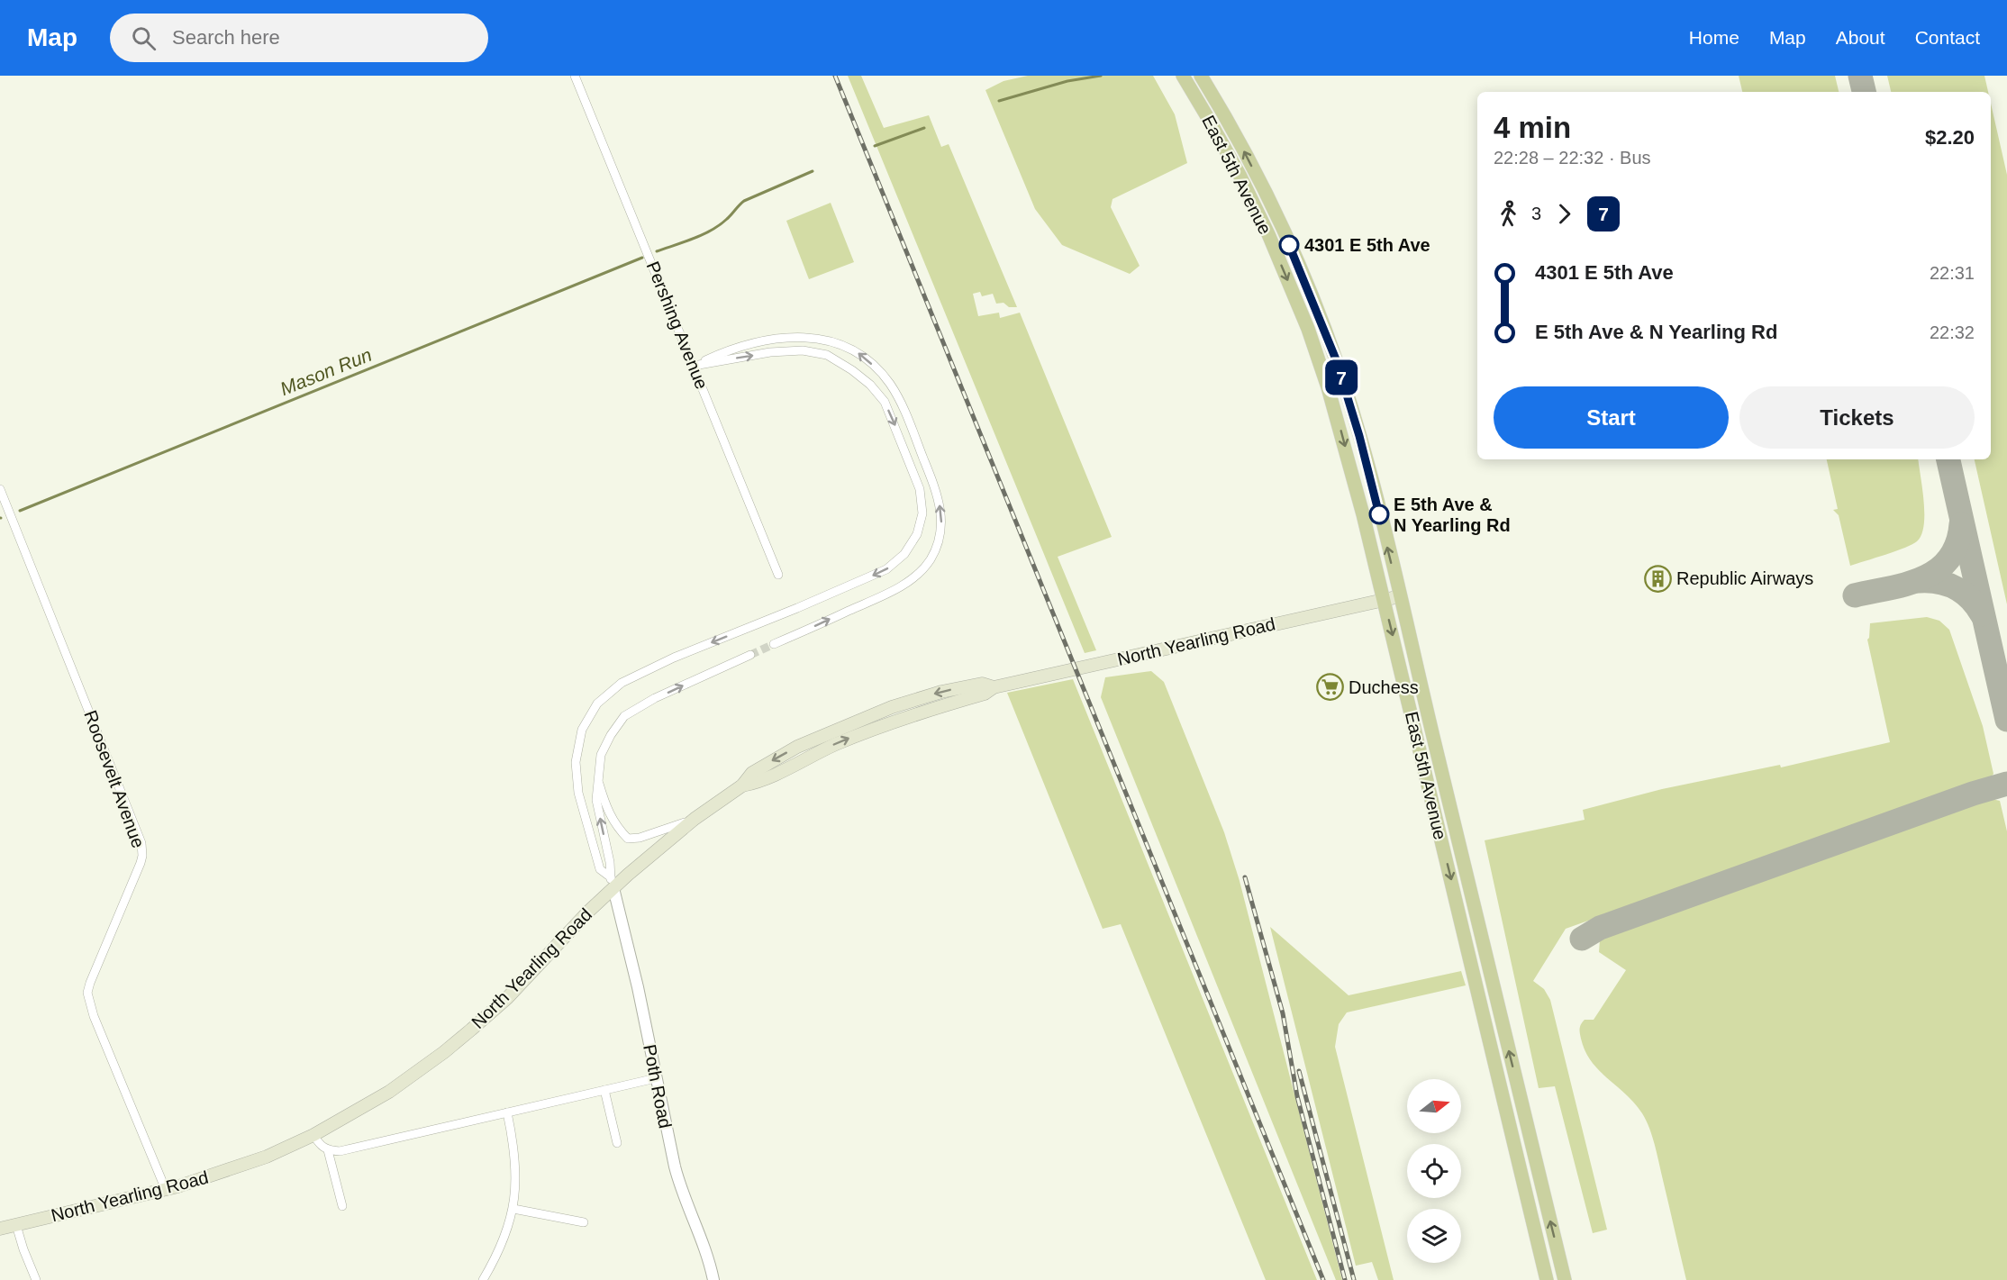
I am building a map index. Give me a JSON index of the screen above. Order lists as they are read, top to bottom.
{
  "streets": {
    "main road": ["East 5th Avenue", "North Yearling Road"],
    "street": ["Pershing Avenue", "Roosevelt Avenue", "Poth Road"]
  },
  "crossings": [
    ["East 5th Avenue", "North Yearling Road"],
    ["North Yearling Road", "Roosevelt Avenue"],
    ["North Yearling Road", "Poth Road"]
  ],
  "water": ["Mason Run"],
  "places": {
    "other": ["4301 E 5th Ave", "E 5th Ave & N Yearling Rd"],
    "building": ["Republic Airways"],
    "supermarket": ["Duchess"]
  },
  "lines": ["bus line 7"],
  "north": "right",
  "page": {
    "header": "Map",
    "search": "Search here",
    "nav": [
      "Home",
      "Map",
      "About",
      "Contact"
    ],
    "on_map": "7",
    "heading": ["4 min", "22:28 – 22:32 · Bus", "$2.20"],
    "legs": ["3", "7"],
    "list": [
      {
        "name": "4301 E 5th Ave",
        "value": "22:31"
      },
      {
        "name": "E 5th Ave & N Yearling Rd",
        "value": "22:32"
      }
    ],
    "buttons": ["Start", "Tickets"]
  }
}
